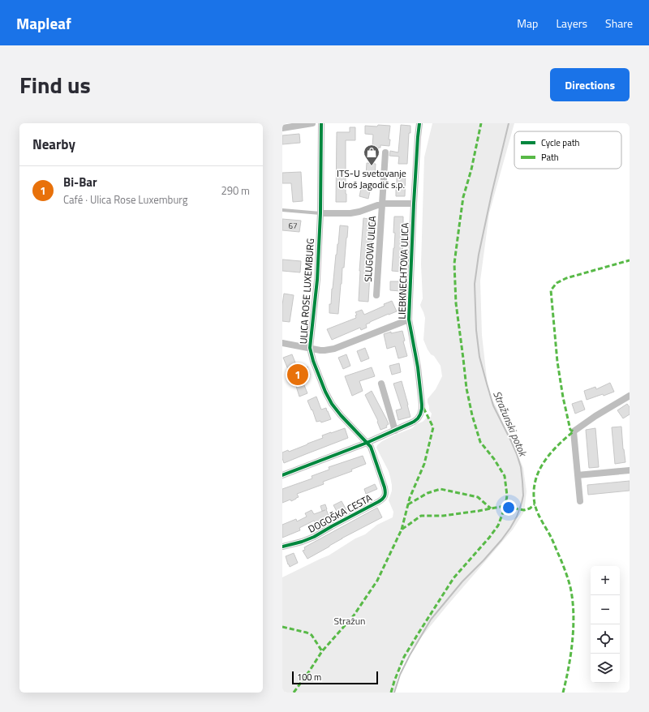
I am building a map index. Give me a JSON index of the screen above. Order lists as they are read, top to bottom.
{
  "streets": {
    "street": [
      "SLUGOVA ULICA",
      "LIEBKNECHTOVA ULICA",
      "ULICA ROSE LUXEMBURG",
      "DOGOŠKA CESTA"
    ]
  },
  "crossings": [
    ["SLUGOVA ULICA", "LIEBKNECHTOVA ULICA"],
    ["SLUGOVA ULICA", "ULICA ROSE LUXEMBURG"],
    ["LIEBKNECHTOVA ULICA", "ULICA ROSE LUXEMBURG"],
    ["LIEBKNECHTOVA ULICA", "DOGOŠKA CESTA"],
    ["ULICA ROSE LUXEMBURG", "DOGOŠKA CESTA"]
  ],
  "water": ["Stražunski potok"],
  "parks": ["Stražun"],
  "places": {
    "shop": ["ITS-U svetovanje Uroš Jagodič s.p."]
  },
  "house_numbers": ["67"],
  "legend": ["Cycle path", "Path"],
  "scale_bar": "100 m",
  "page": {
    "header": "Mapleaf",
    "nav": ["Map", "Layers", "Share"],
    "title": "Find us",
    "buttons": "Directions",
    "heading": "Nearby",
    "list": [
      {
        "mark": "1",
        "name": "Bi-Bar",
        "note": "Café · Ulica Rose Luxemburg",
        "value": "290 m"
      }
    ],
    "pins": "1",
    "map_buttons": ["+", "−"],
    "scale": "100 m"
  }
}
